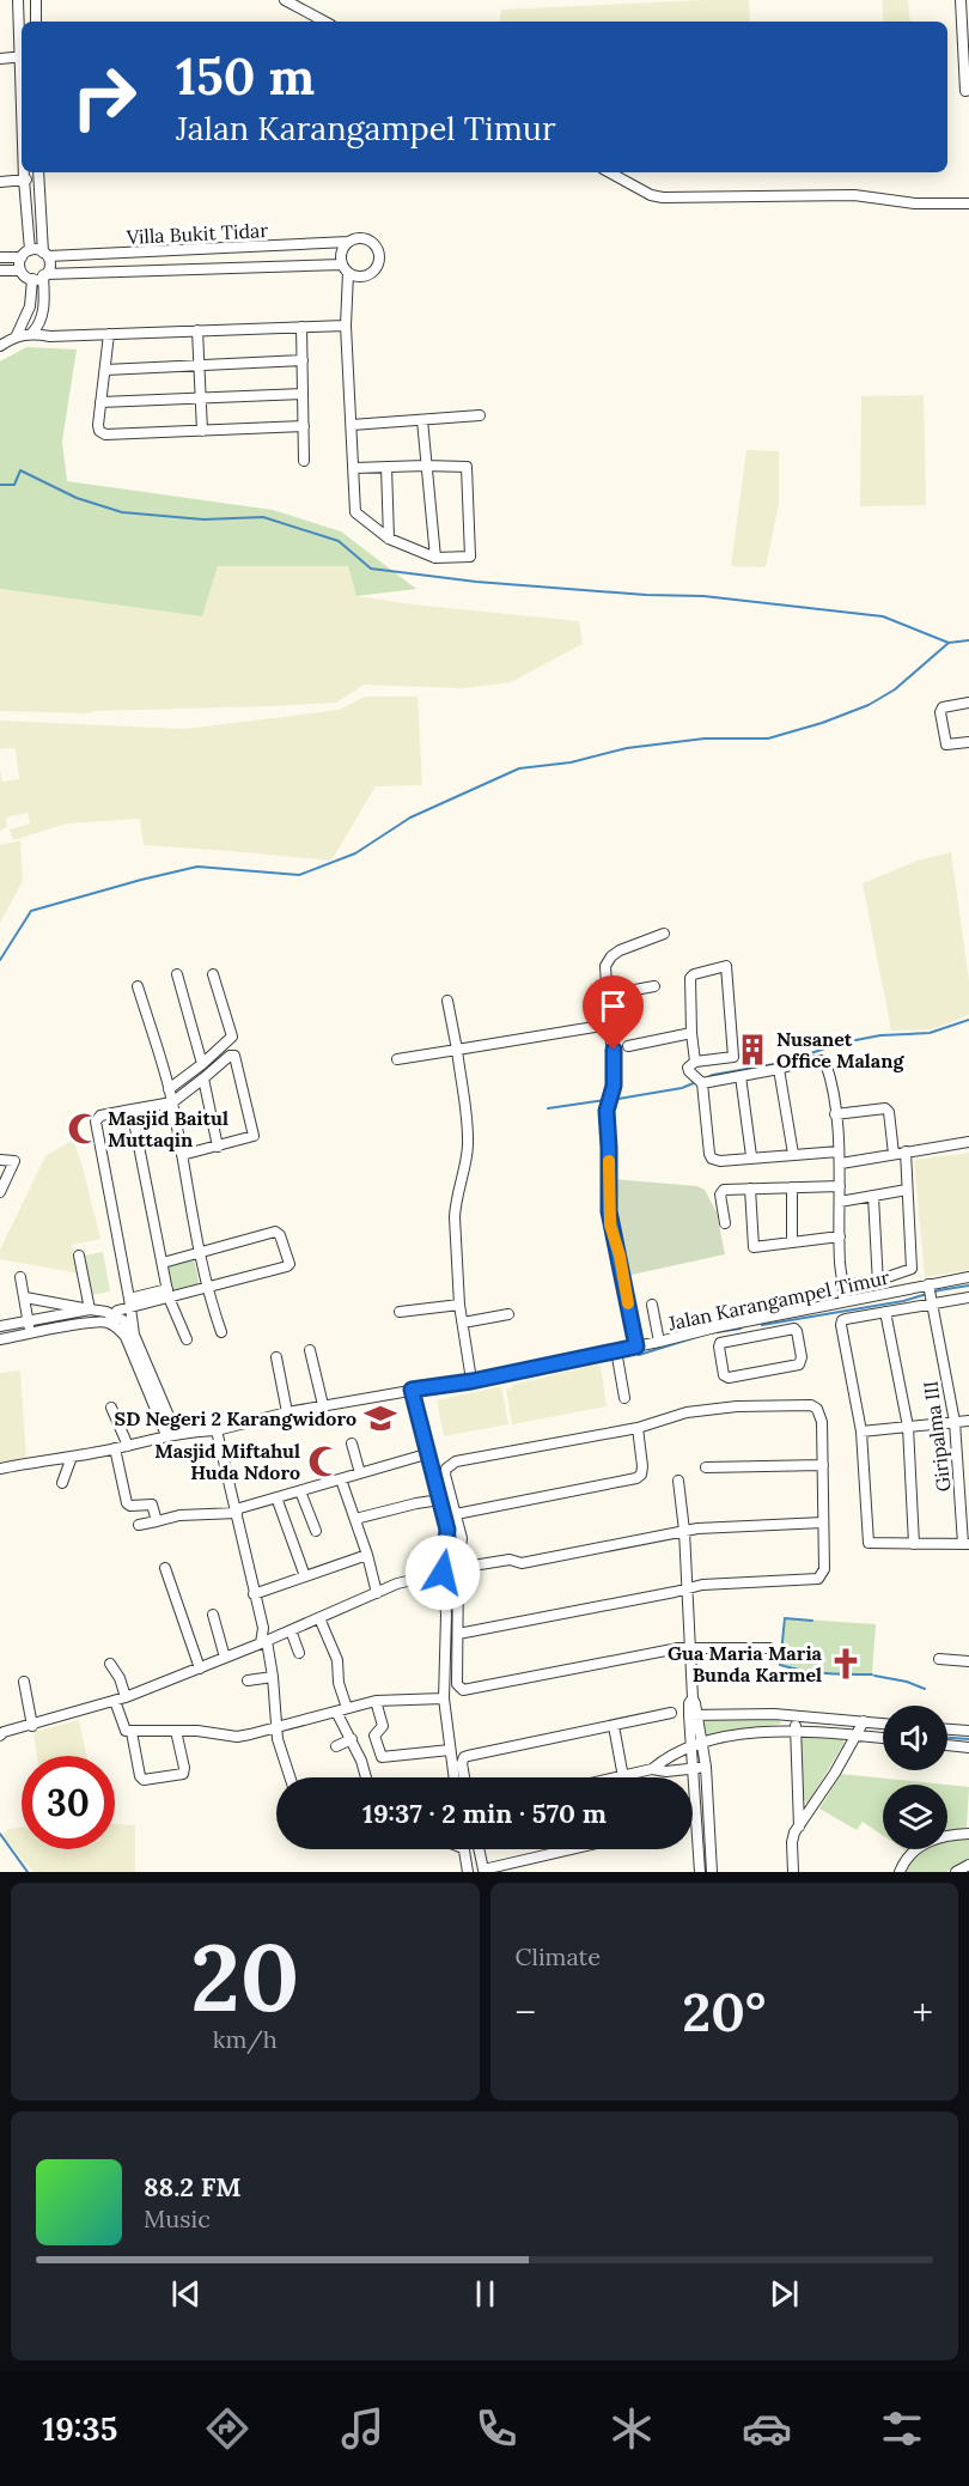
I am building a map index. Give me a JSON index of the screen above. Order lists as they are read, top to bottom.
{
  "streets": {
    "street": ["Villa Bukit Tidar", "Jalan Karangampel Timur", "Giripalma III"]
  },
  "crossings": [
    ["Jalan Karangampel Timur", "Giripalma III"]
  ],
  "places": {
    "building": ["Nusanet Office Malang"],
    "mosque": ["Masjid Baitul Muttaqin", "Masjid Miftahul Huda Ndoro"],
    "school or university": ["SD Negeri 2 Karangwidoro"],
    "church": ["Gua Maria Maria Bunda Karmel"]
  },
  "page": {
    "turn": ["150 m", "Jalan Karangampel Timur"],
    "limit": "30",
    "trip": "19:37 · 2 min · 570 m",
    "tile": [
      ["20", "km/h"],
      "Climate"
    ],
    "heat": ["−", "20°", "+"],
    "song": ["88.2 FM", "Music"],
    "tabs": "19:35"
  }
}
